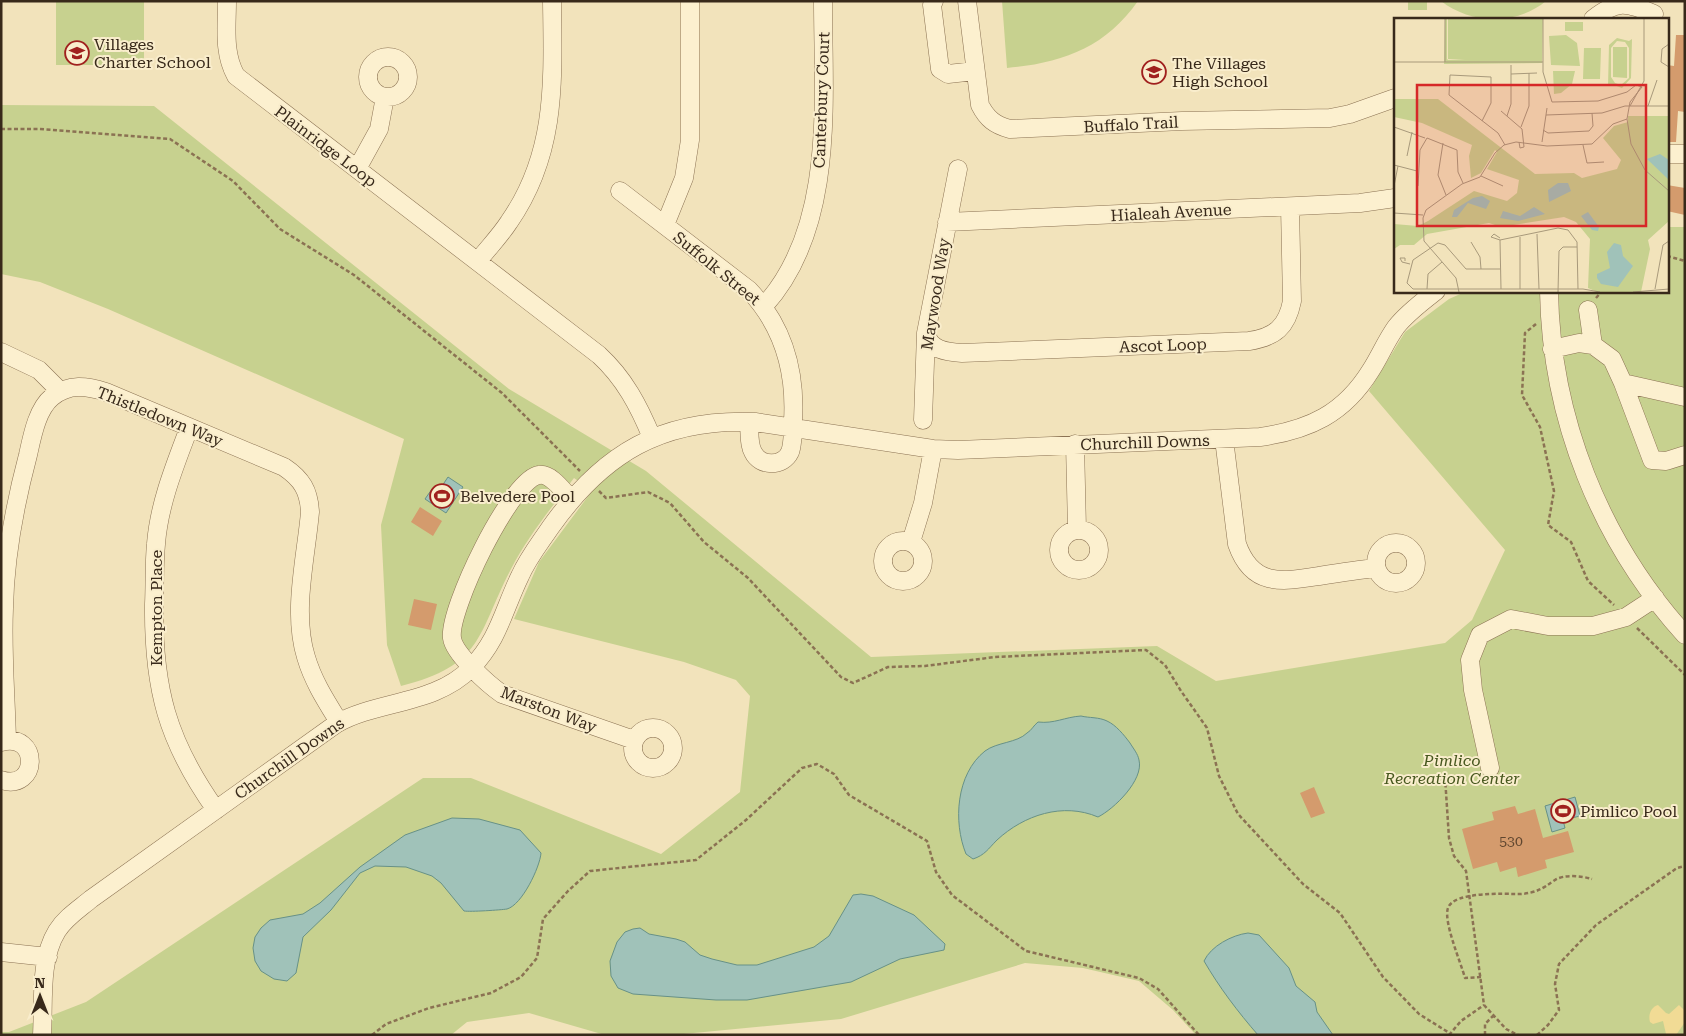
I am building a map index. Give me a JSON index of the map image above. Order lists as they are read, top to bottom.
{
  "streets": {
    "street": [
      "Canterbury Court",
      "Buffalo Trail",
      "Plainridge Loop",
      "Hialeah Avenue",
      "Suffolk Street",
      "Maywood Way",
      "Ascot Loop",
      "Thistledown Way",
      "Churchill Downs",
      "Kempton Place",
      "Marston Way"
    ]
  },
  "crossings": [
    ["Canterbury Court", "Suffolk Street"],
    ["Plainridge Loop", "Churchill Downs"],
    ["Hialeah Avenue", "Maywood Way"],
    ["Hialeah Avenue", "Ascot Loop"],
    ["Suffolk Street", "Churchill Downs"],
    ["Maywood Way", "Ascot Loop"],
    ["Thistledown Way", "Churchill Downs"],
    ["Thistledown Way", "Kempton Place"],
    ["Churchill Downs", "Kempton Place"],
    ["Churchill Downs", "Marston Way"]
  ],
  "parks": ["Pimlico Recreation Center"],
  "places": {
    "school or university": ["Villages Charter School", "The Villages High School"],
    "sports": ["Belvedere Pool", "Pimlico Pool"]
  },
  "house_numbers": ["530"],
  "north": "top"
}
